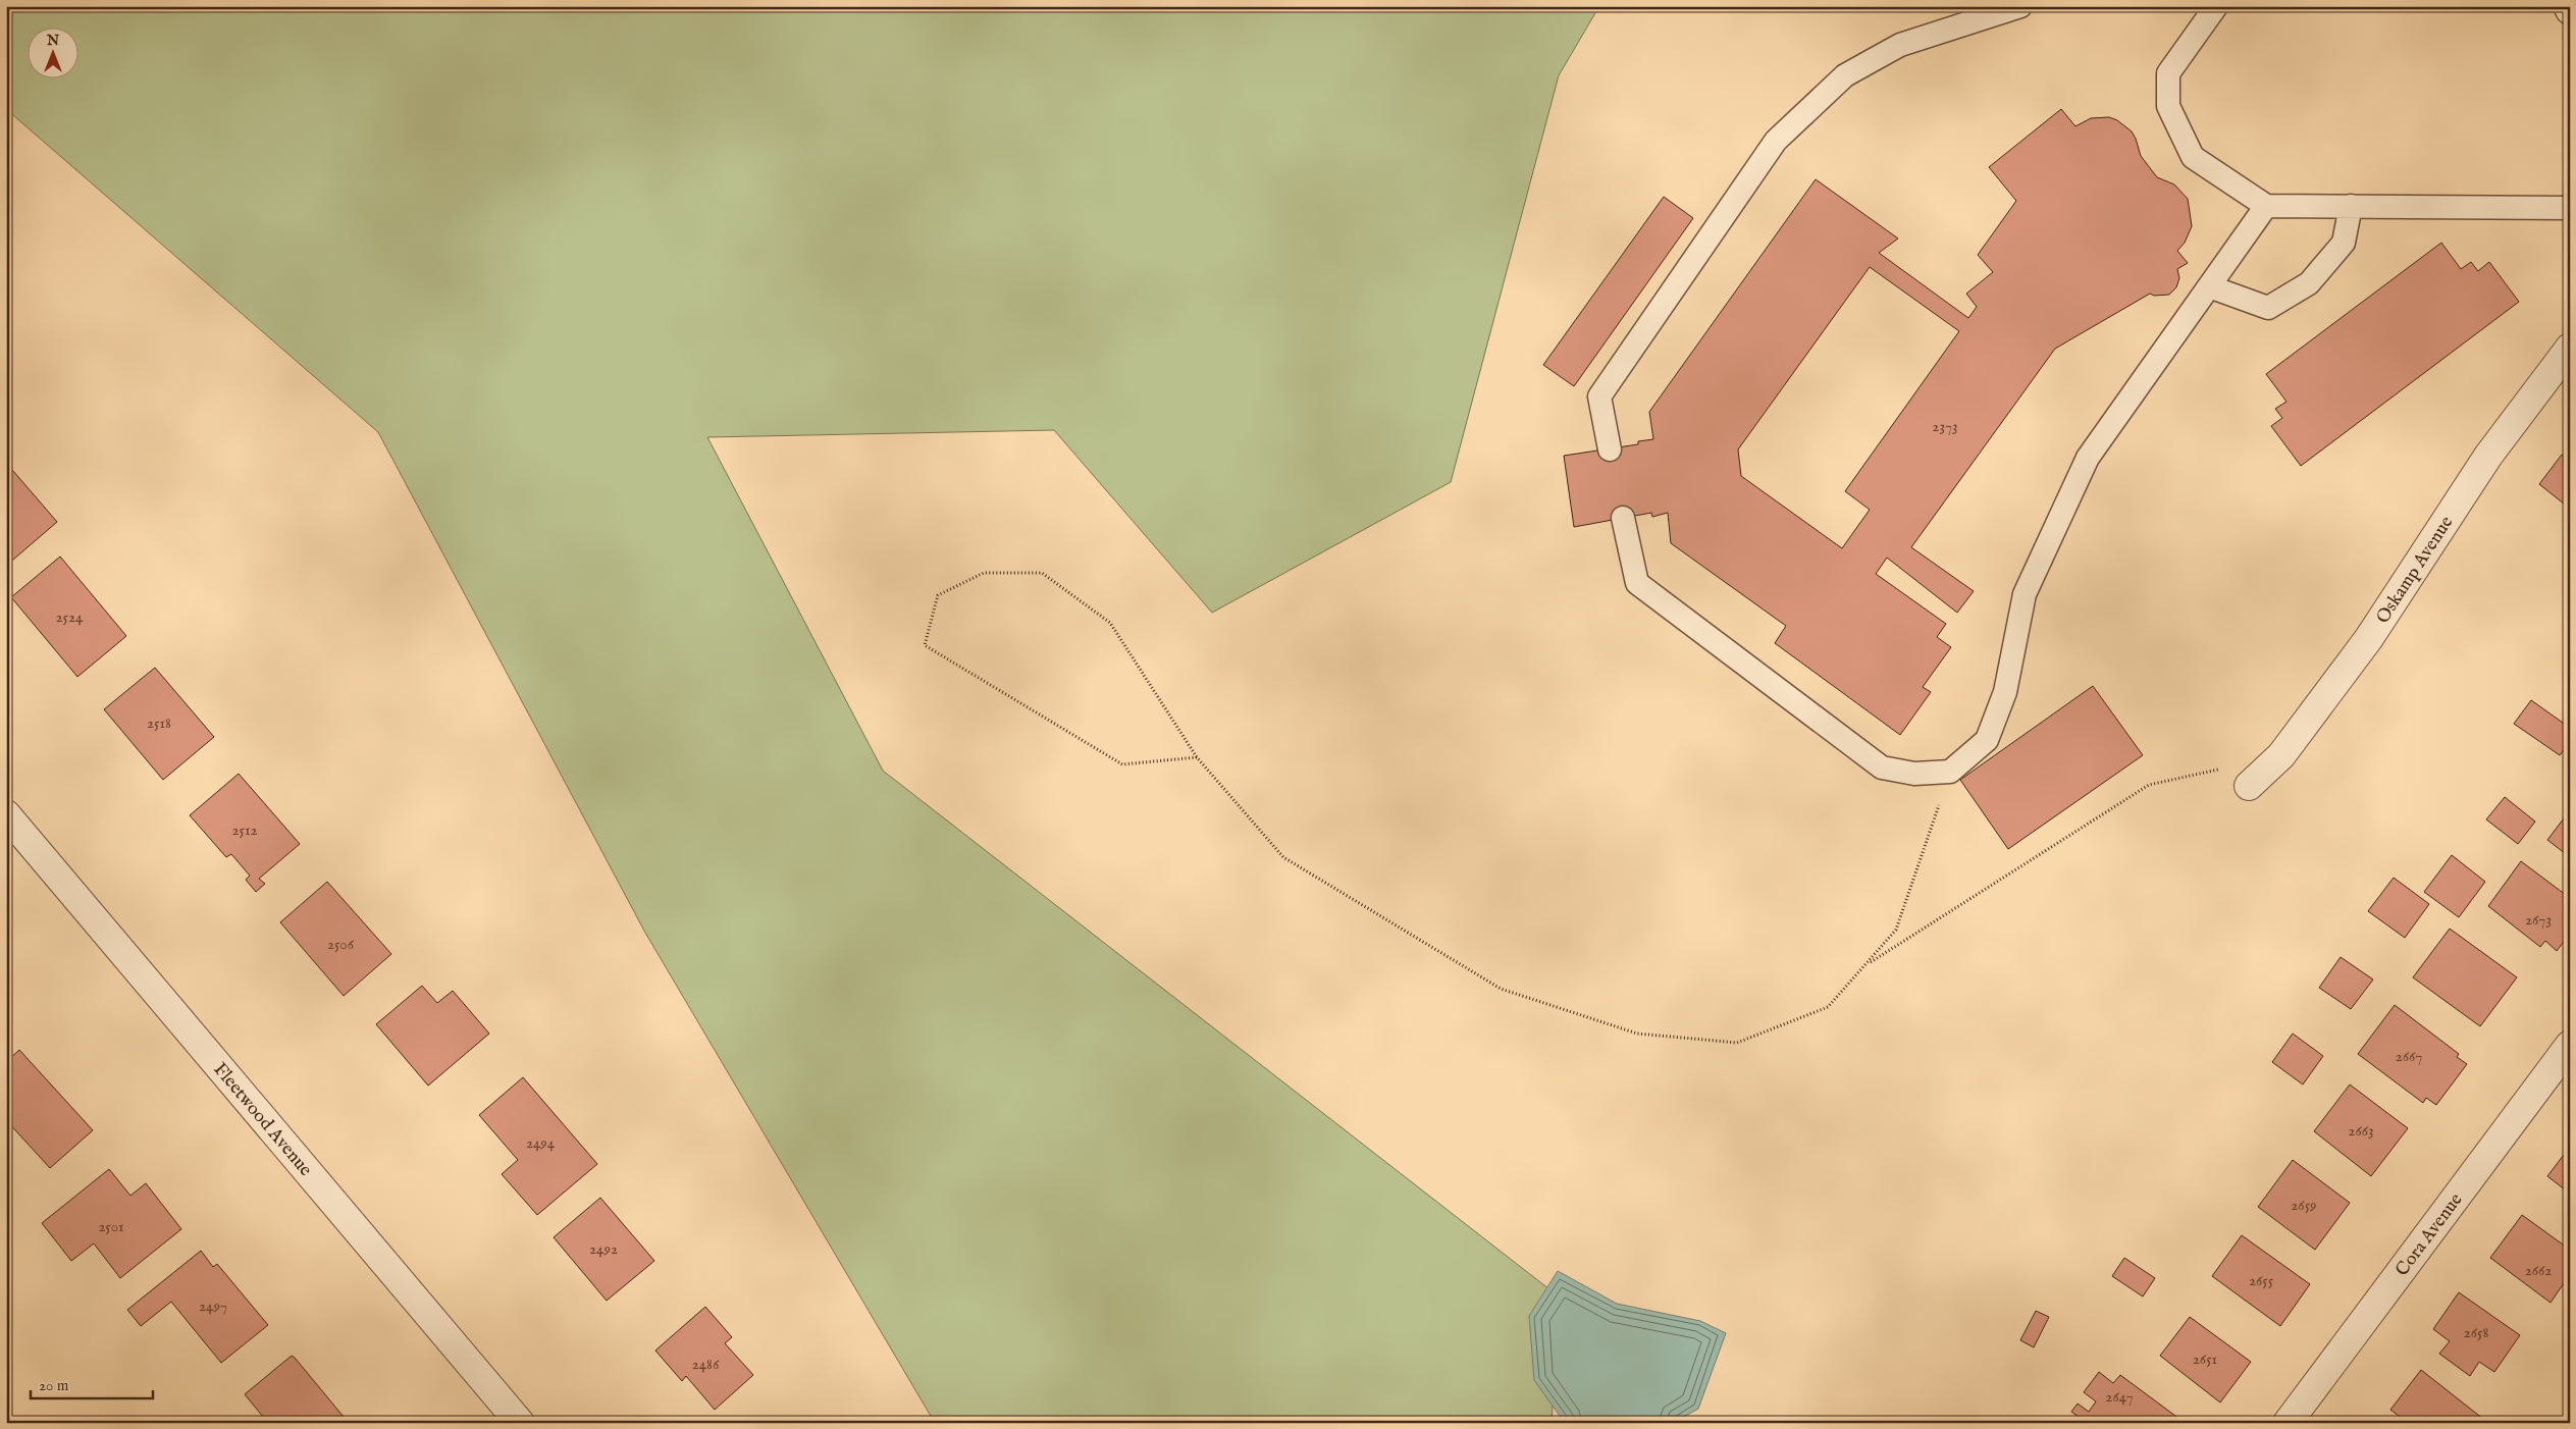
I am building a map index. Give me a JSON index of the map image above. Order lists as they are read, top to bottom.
{
  "streets": {
    "street": ["Oskamp Avenue", "Fleetwood Avenue", "Cora Avenue"]
  },
  "house_numbers": [
    "2373",
    "2524",
    "2518",
    "2512",
    "2673",
    "2506",
    "2667",
    "2663",
    "2494",
    "2659",
    "2501",
    "2492",
    "2662",
    "2655",
    "2497",
    "2658",
    "2651",
    "2486",
    "2647"
  ],
  "scale_bar": "20 m",
  "north": "top"
}
